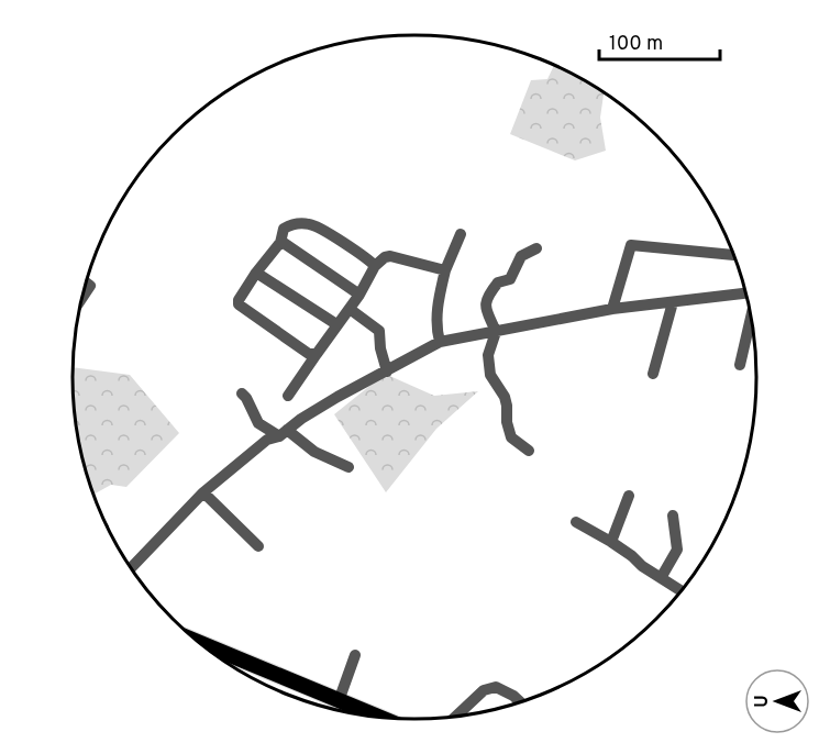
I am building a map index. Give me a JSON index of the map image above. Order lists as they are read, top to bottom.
{
  "scale_bar": "100 m",
  "north": "left"
}
